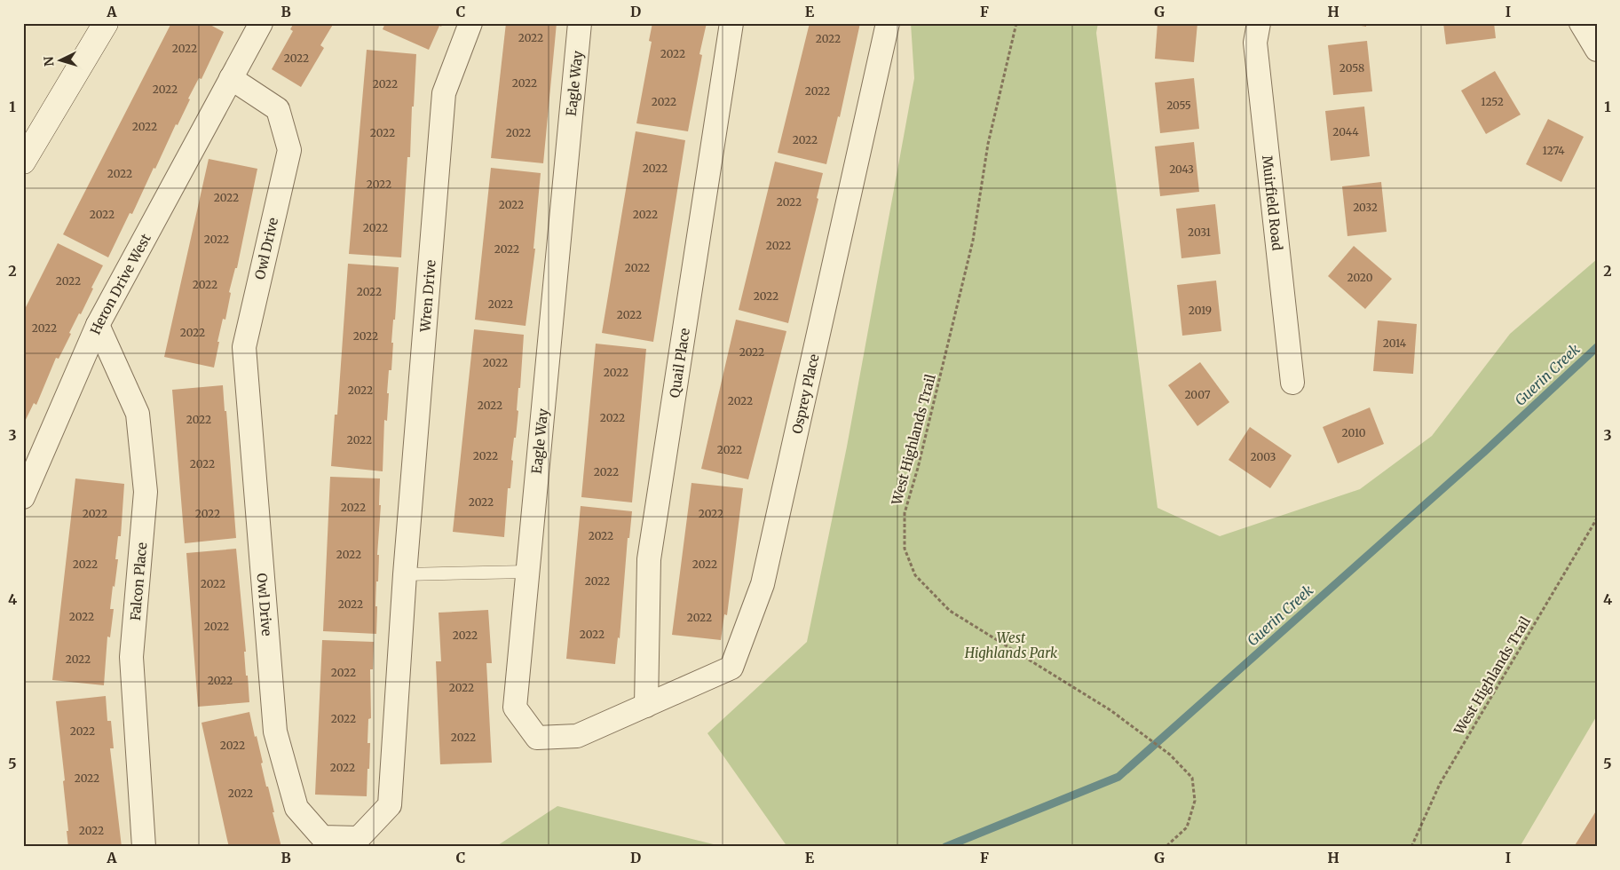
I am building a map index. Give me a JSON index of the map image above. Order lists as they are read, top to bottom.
{
  "streets": {
    "street": [
      "Eagle Way",
      "Muirfield Road",
      "Owl Drive",
      "Heron Drive West",
      "Wren Drive",
      "Quail Place",
      "Osprey Place",
      "Falcon Place"
    ],
    "path": ["West Highlands Trail"]
  },
  "crossings": [
    ["Eagle Way", "Quail Place"],
    ["Eagle Way", "Osprey Place"],
    ["Owl Drive", "Heron Drive West"],
    ["Owl Drive", "Wren Drive"],
    ["Heron Drive West", "Falcon Place"],
    ["Quail Place", "Osprey Place"]
  ],
  "water": ["Guerin Creek"],
  "parks": ["West Highlands Park"],
  "house_numbers": [
    "2022",
    "2022",
    "2022",
    "2022",
    "2022",
    "2058",
    "2022",
    "2022",
    "2022",
    "2022",
    "2022",
    "1252",
    "2055",
    "2022",
    "2044",
    "2022",
    "2022",
    "2022",
    "1274",
    "2022",
    "2043",
    "2022",
    "2022",
    "2022",
    "2022",
    "2022",
    "2032",
    "2022",
    "2022",
    "2022",
    "2031",
    "2022",
    "2022",
    "2022",
    "2022",
    "2020",
    "2022",
    "2022",
    "2022",
    "2022",
    "2022",
    "2019",
    "2022",
    "2022",
    "2022",
    "2022",
    "2014",
    "2022",
    "2022",
    "2022",
    "2022",
    "2007",
    "2022",
    "2022",
    "2022",
    "2022",
    "2010",
    "2022",
    "2022",
    "2022",
    "2003",
    "2022",
    "2022",
    "2022",
    "2022",
    "2022",
    "2022",
    "2022",
    "2022",
    "2022",
    "2022",
    "2022",
    "2022",
    "2022",
    "2022",
    "2022",
    "2022",
    "2022",
    "2022",
    "2022",
    "2022",
    "2022",
    "2022",
    "2022",
    "2022",
    "2022",
    "2022",
    "2022",
    "2022",
    "2022",
    "2022",
    "2022"
  ],
  "north": "left",
  "grid": {
    "columns": [
      "A",
      "B",
      "C",
      "D",
      "E",
      "F",
      "G",
      "H",
      "I"
    ],
    "rows": [
      "1",
      "2",
      "3",
      "4",
      "5"
    ]
  }
}
